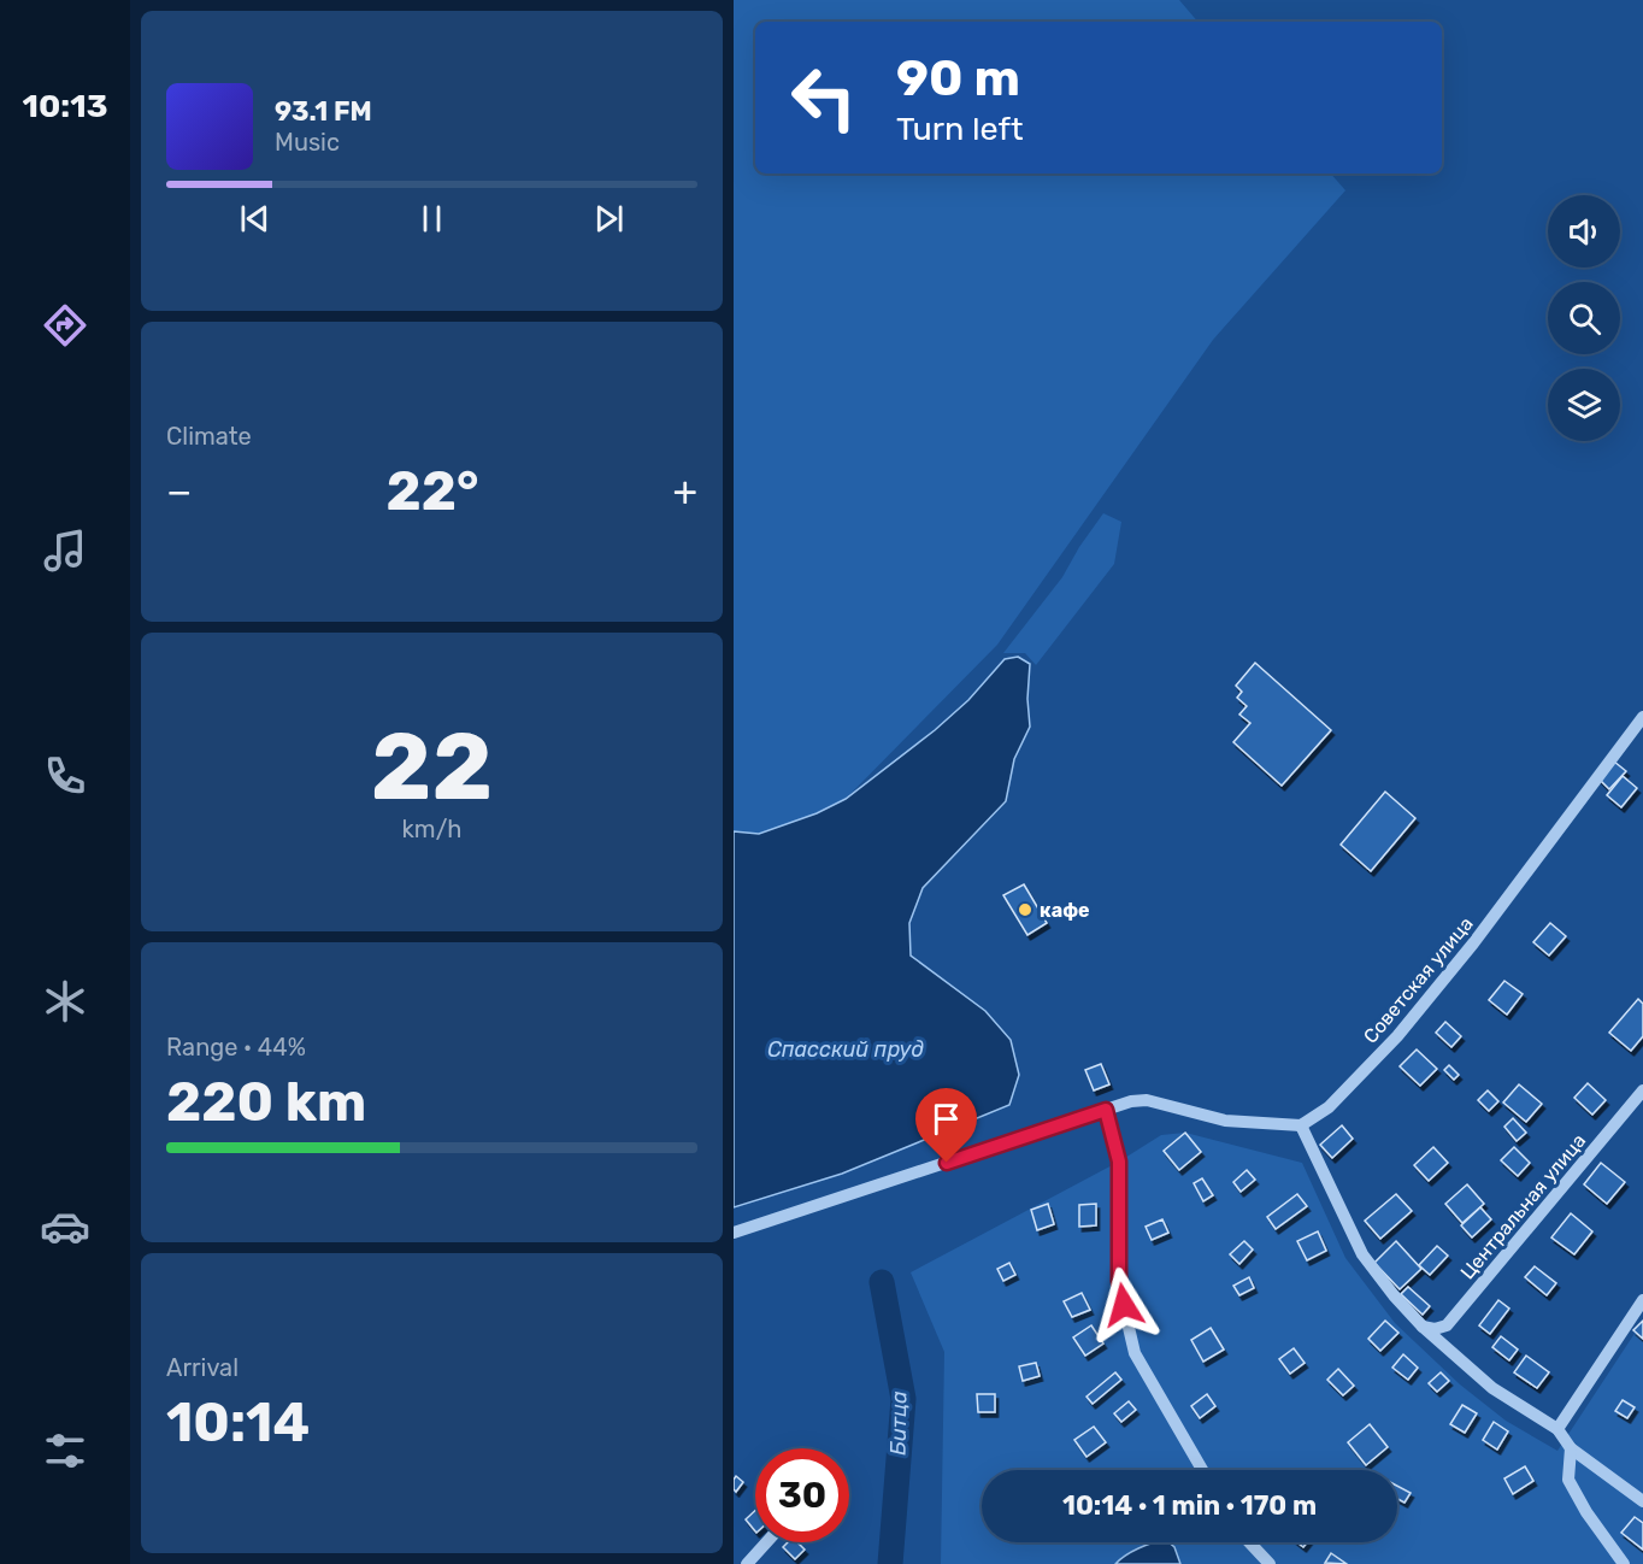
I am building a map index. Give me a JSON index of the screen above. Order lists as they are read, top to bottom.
{
  "streets": {
    "street": ["Советская улица", "Центральная улица"]
  },
  "water": ["Спасский пруд", "Битца"],
  "places": ["кафе"],
  "page": {
    "tabs": "10:13",
    "turn": ["90 m", "Turn left"],
    "song": ["93.1 FM", "Music"],
    "tile": [
      "Climate",
      ["22", "km/h"],
      ["Range · 44%", "220 km"],
      ["Arrival", "10:14"]
    ],
    "heat": ["−", "22°", "+"],
    "limit": "30",
    "trip": "10:14 · 1 min · 170 m"
  }
}
